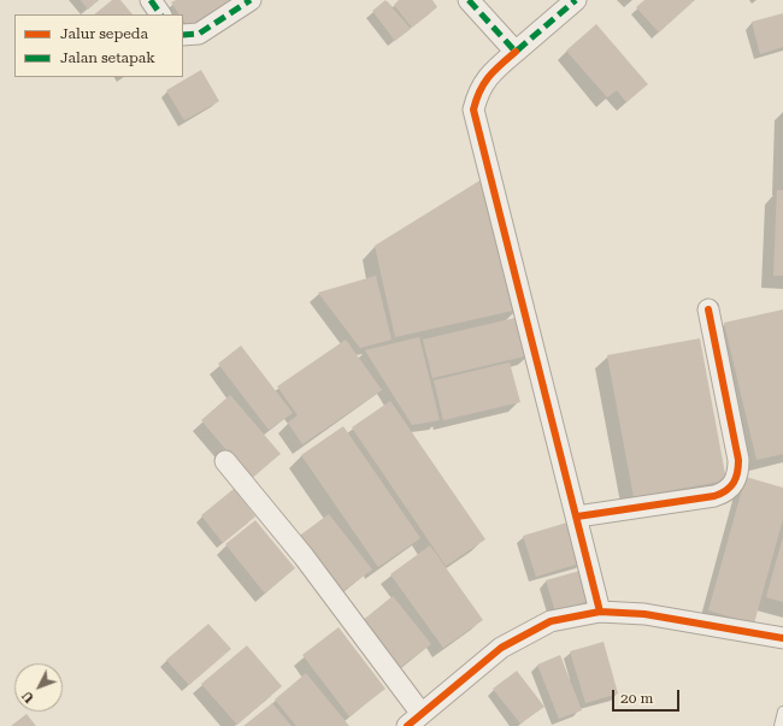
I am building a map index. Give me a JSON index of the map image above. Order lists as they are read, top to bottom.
{
  "legend": ["Jalur sepeda", "Jalan setapak"],
  "scale_bar": "20 m",
  "north": "bottom left"
}
